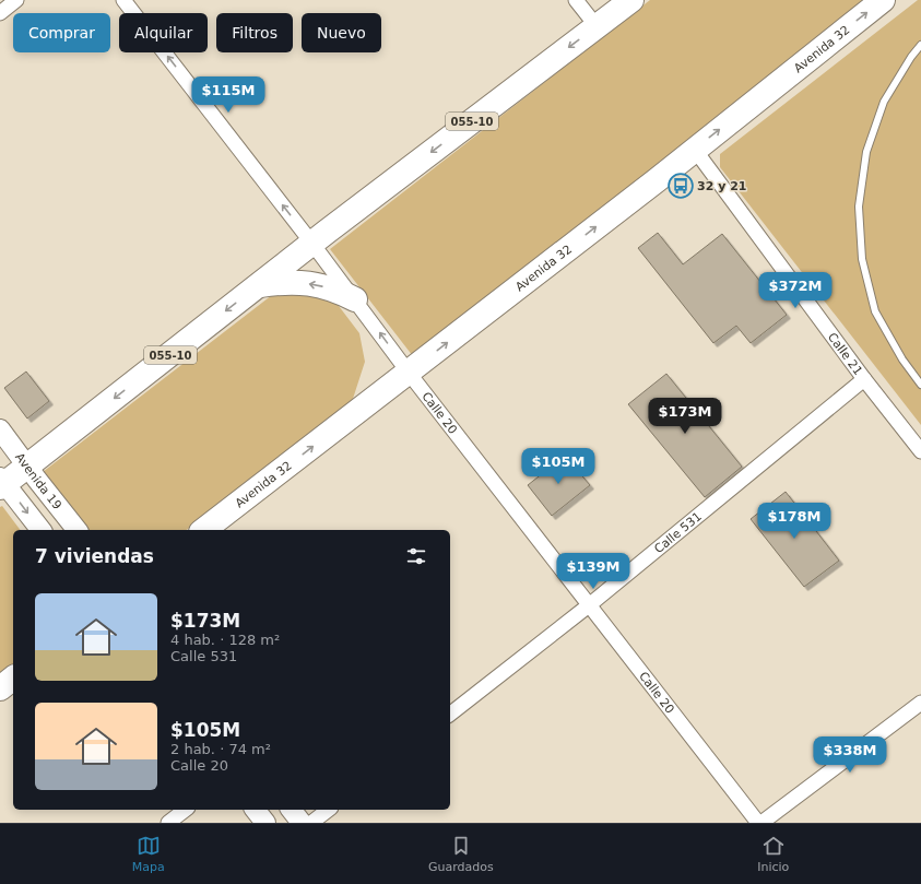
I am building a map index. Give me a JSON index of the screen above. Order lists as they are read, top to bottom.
{
  "streets": {
    "highway": ["Avenida 32", "055-10"],
    "main road": ["Avenida 19"],
    "street": ["Calle 21", "Calle 20", "Calle 531"]
  },
  "crossings": [
    ["Avenida 32", "Calle 21"],
    ["Avenida 32", "Calle 20"],
    ["055-10", "Calle 20"],
    ["055-10", "Avenida 19"],
    ["Calle 21", "Calle 531"],
    ["Calle 20", "Calle 531"]
  ],
  "one_way": ["Calle 20"],
  "places": {
    "bus stop": ["32 y 21"]
  },
  "page": {
    "chip": [
      "Comprar",
      "Alquilar",
      "Filtros",
      "Nuevo"
    ],
    "price": [
      "$115M",
      "$372M",
      "$173M",
      "$105M",
      "$178M",
      "$139M",
      "$338M"
    ],
    "heading": "7 viviendas",
    "list": [
      {
        "name": "$173M",
        "note": "4 hab. · 128 m² · Calle 531"
      },
      {
        "name": "$105M",
        "note": "2 hab. · 74 m² · Calle 20"
      }
    ],
    "tabs": ["Mapa", "Guardados", "Inicio"]
  }
}
